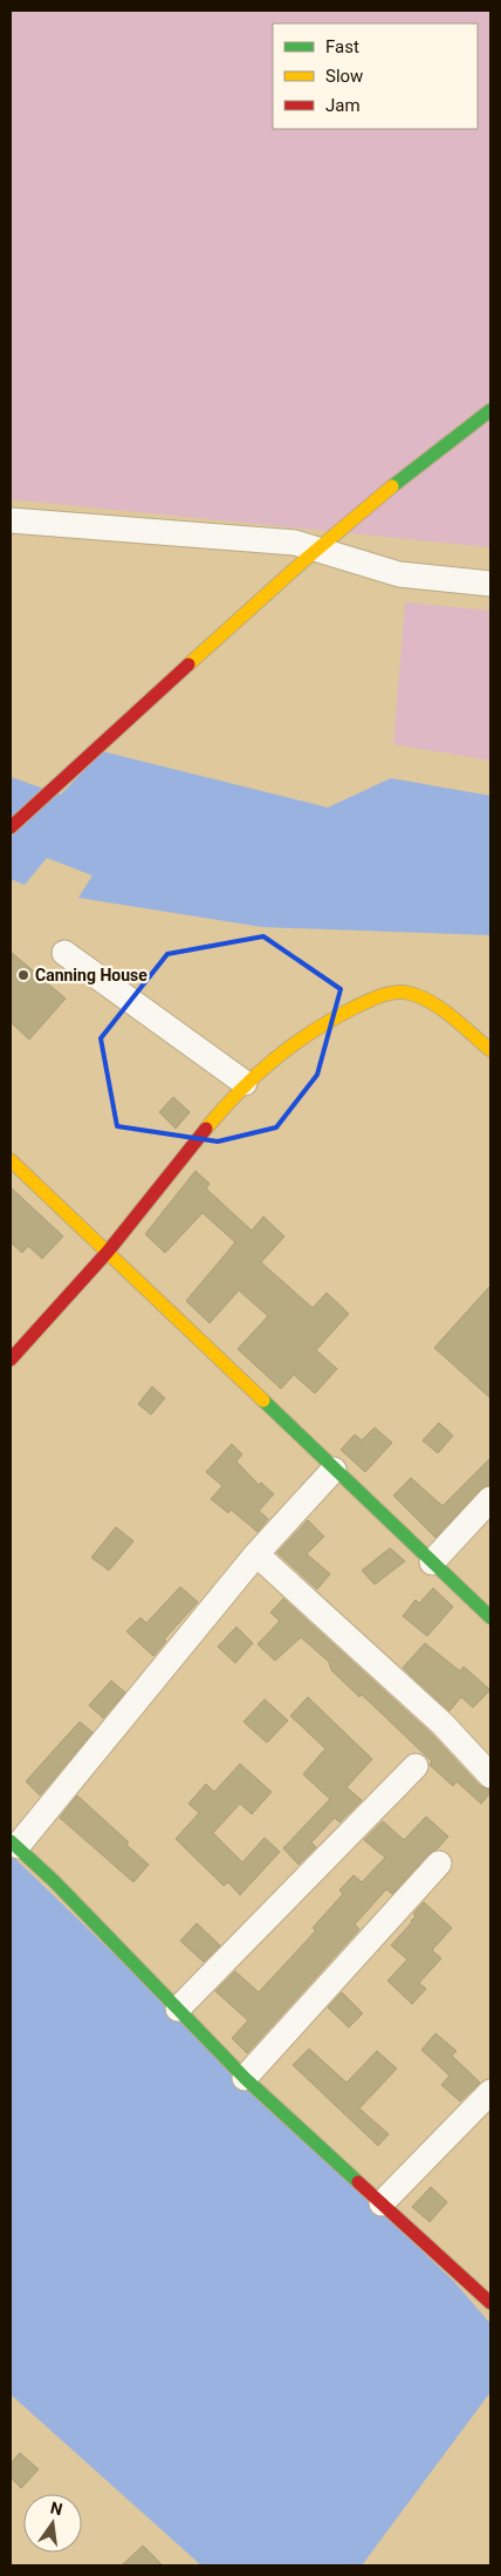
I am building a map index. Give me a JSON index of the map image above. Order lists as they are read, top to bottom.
{
  "places": ["Canning House"],
  "legend": ["Fast", "Slow", "Jam"],
  "north": "top"
}
